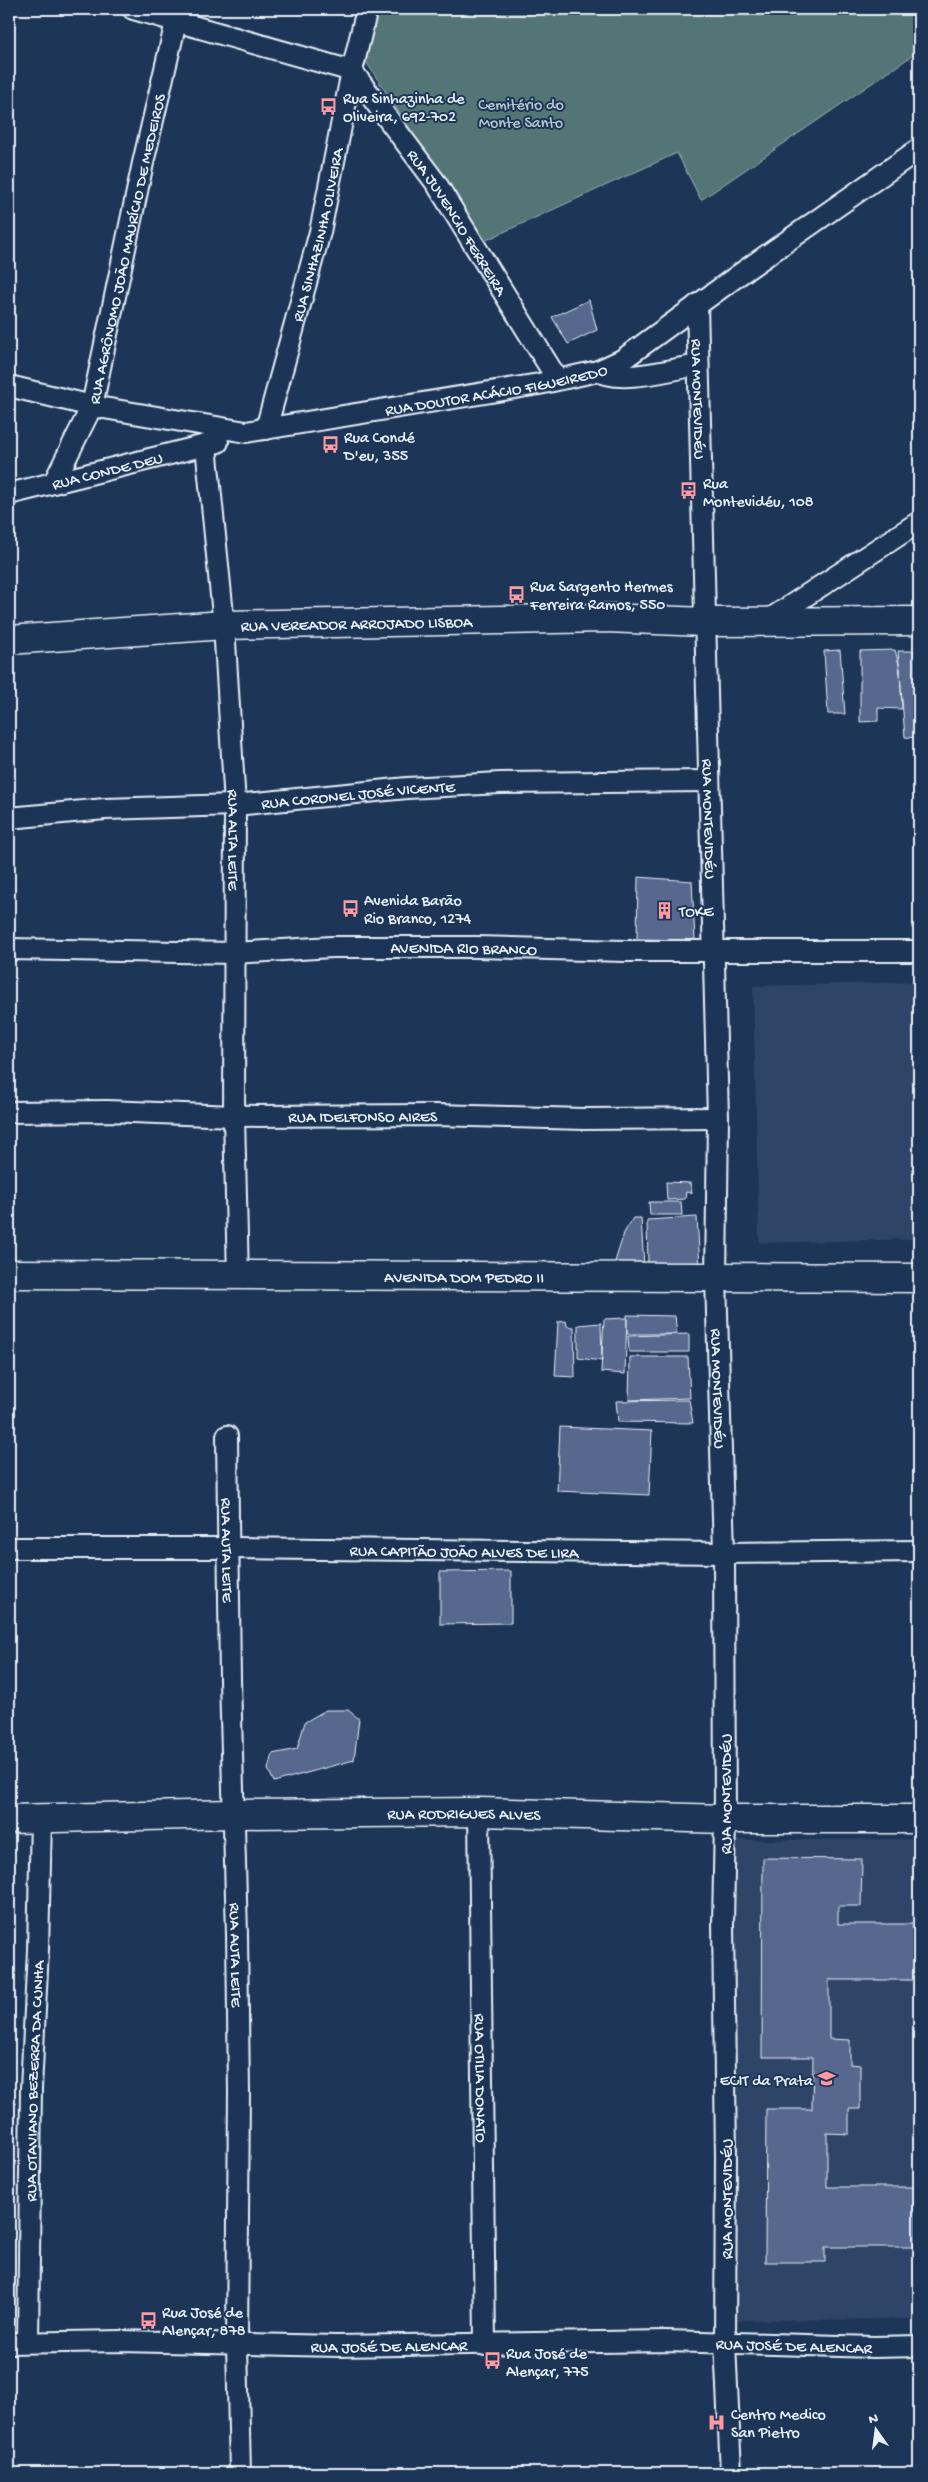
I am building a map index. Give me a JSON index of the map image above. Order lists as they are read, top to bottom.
{
  "streets": {
    "main road": ["RUA VEREADOR ARROJADO LISBOA", "AVENIDA DOM PEDRO II", "RUA RODRIGUES ALVES"],
    "street": [
      "RUA JUVENCIO FERREIRA",
      "RUA SINHAZINHA OLIVEIRA",
      "RUA AGRÔNOMO JOÃO MAURÍCIO DE MEDEIROS",
      "RUA DOUTOR ACÁCIO FIGUEIREDO",
      "RUA MONTEVIDÉU",
      "RUA CONDE DEU",
      "RUA CORONEL JOSÉ VICENTE",
      "RUA ALTA LEITE",
      "AVENIDA RIO BRANCO",
      "RUA IDELFONSO AIRES",
      "RUA AUTA LEITE",
      "RUA CAPITÃO JOÃO ALVES DE LIRA",
      "RUA OTILIA DONATO",
      "RUA OTAVIANO BEZERRA DA CUNHA",
      "RUA JOSÉ DE ALENCAR"
    ]
  },
  "crossings": [
    ["RUA JUVENCIO FERREIRA", "RUA SINHAZINHA OLIVEIRA"],
    ["RUA JUVENCIO FERREIRA", "RUA DOUTOR ACÁCIO FIGUEIREDO"],
    ["RUA SINHAZINHA OLIVEIRA", "RUA DOUTOR ACÁCIO FIGUEIREDO"],
    ["RUA AGRÔNOMO JOÃO MAURÍCIO DE MEDEIROS", "RUA DOUTOR ACÁCIO FIGUEIREDO"],
    ["RUA AGRÔNOMO JOÃO MAURÍCIO DE MEDEIROS", "RUA CONDE DEU"],
    ["RUA DOUTOR ACÁCIO FIGUEIREDO", "RUA MONTEVIDÉU"],
    ["RUA MONTEVIDÉU", "RUA VEREADOR ARROJADO LISBOA"],
    ["RUA MONTEVIDÉU", "RUA CORONEL JOSÉ VICENTE"],
    ["RUA MONTEVIDÉU", "AVENIDA RIO BRANCO"],
    ["RUA MONTEVIDÉU", "RUA IDELFONSO AIRES"],
    ["RUA MONTEVIDÉU", "AVENIDA DOM PEDRO II"],
    ["RUA MONTEVIDÉU", "RUA CAPITÃO JOÃO ALVES DE LIRA"],
    ["RUA MONTEVIDÉU", "RUA RODRIGUES ALVES"],
    ["RUA MONTEVIDÉU", "RUA JOSÉ DE ALENCAR"],
    ["RUA CONDE DEU", "RUA ALTA LEITE"],
    ["RUA VEREADOR ARROJADO LISBOA", "RUA ALTA LEITE"],
    ["RUA CORONEL JOSÉ VICENTE", "RUA ALTA LEITE"],
    ["RUA ALTA LEITE", "AVENIDA RIO BRANCO"],
    ["RUA ALTA LEITE", "RUA IDELFONSO AIRES"],
    ["RUA ALTA LEITE", "AVENIDA DOM PEDRO II"],
    ["RUA AUTA LEITE", "RUA CAPITÃO JOÃO ALVES DE LIRA"],
    ["RUA AUTA LEITE", "RUA RODRIGUES ALVES"],
    ["RUA AUTA LEITE", "RUA JOSÉ DE ALENCAR"],
    ["RUA RODRIGUES ALVES", "RUA OTILIA DONATO"],
    ["RUA RODRIGUES ALVES", "RUA OTAVIANO BEZERRA DA CUNHA"],
    ["RUA OTILIA DONATO", "RUA JOSÉ DE ALENCAR"],
    ["RUA OTAVIANO BEZERRA DA CUNHA", "RUA JOSÉ DE ALENCAR"]
  ],
  "parks": ["Cemitério do Monte Santo"],
  "places": {
    "bus stop": [
      "Rua Sinhazinha de Oliveira, 692-702",
      "Rua Condé D'eu, 355",
      "Rua Montevidéu, 108",
      "Rua Sargento Hermes Ferreira Ramos, 550",
      "Avenida Barão Rio Branco, 1274",
      "Rua José de Alençar, 878",
      "Rua José de Alençar, 775"
    ],
    "building": ["TOKE"],
    "school or university": ["ECIT da Prata"],
    "hospital": ["Centro Medico San Pietro"]
  },
  "north": "top"
}
